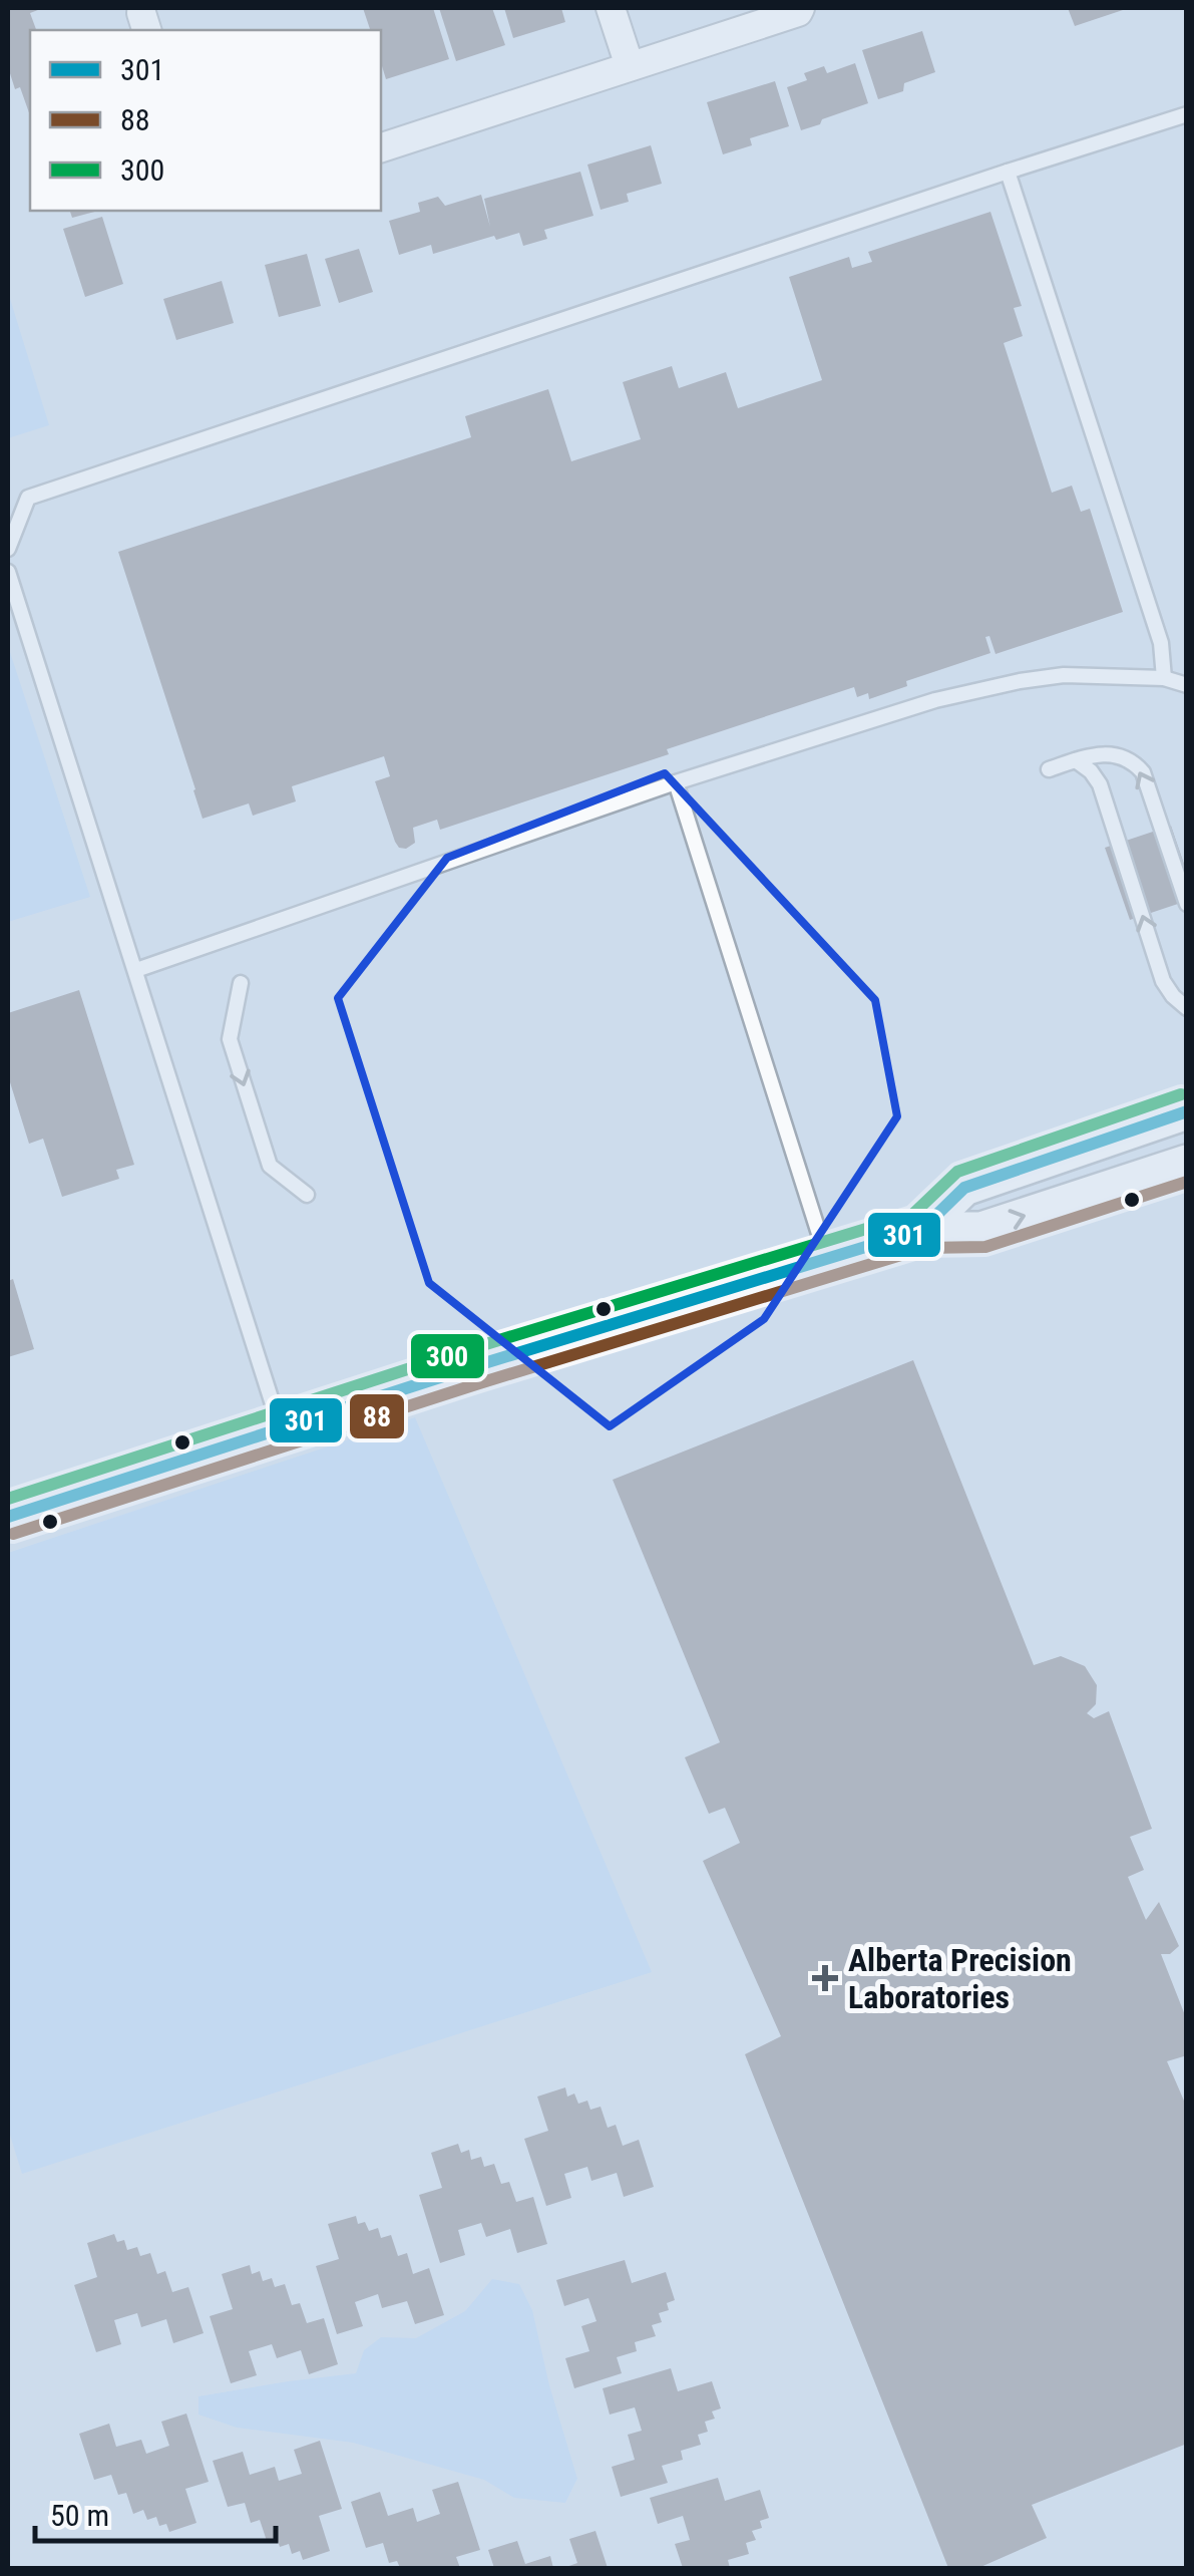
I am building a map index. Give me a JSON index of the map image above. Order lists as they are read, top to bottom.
{
  "places": {
    "health": ["Alberta Precision Laboratories"]
  },
  "lines": ["transit line 300", "transit line 301", "transit line 88"],
  "legend": ["301", "88", "300"],
  "scale_bar": "50 m"
}
